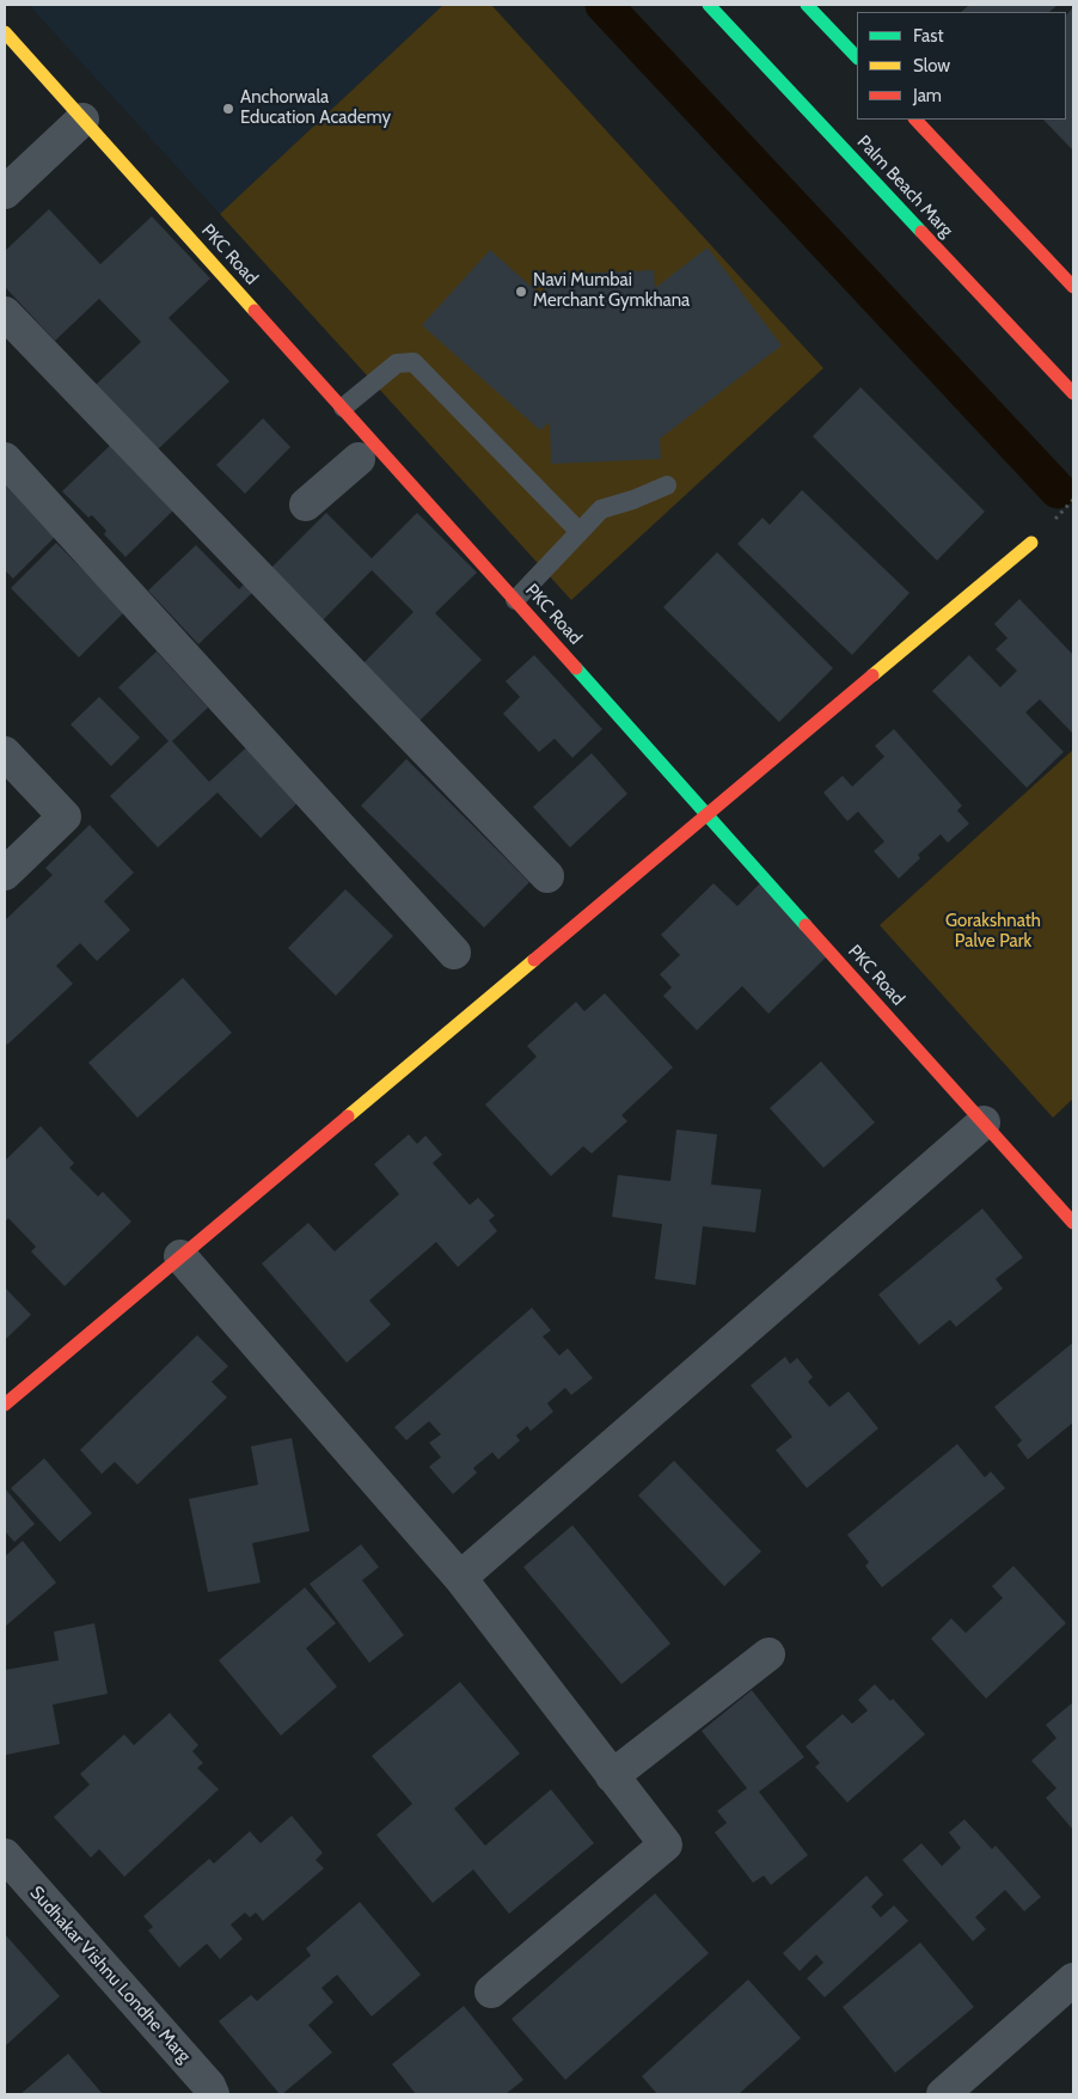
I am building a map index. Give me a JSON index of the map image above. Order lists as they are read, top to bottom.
{
  "streets": {
    "street": ["Palm Beach Marg", "PKC Road", "Sudhakar Vishnu Londhe Marg"]
  },
  "parks": ["Gorakshnath Palve Park"],
  "places": ["Anchorwala Education Academy", "Navi Mumbai Merchant Gymkhana"],
  "legend": ["Fast", "Slow", "Jam"]
}
